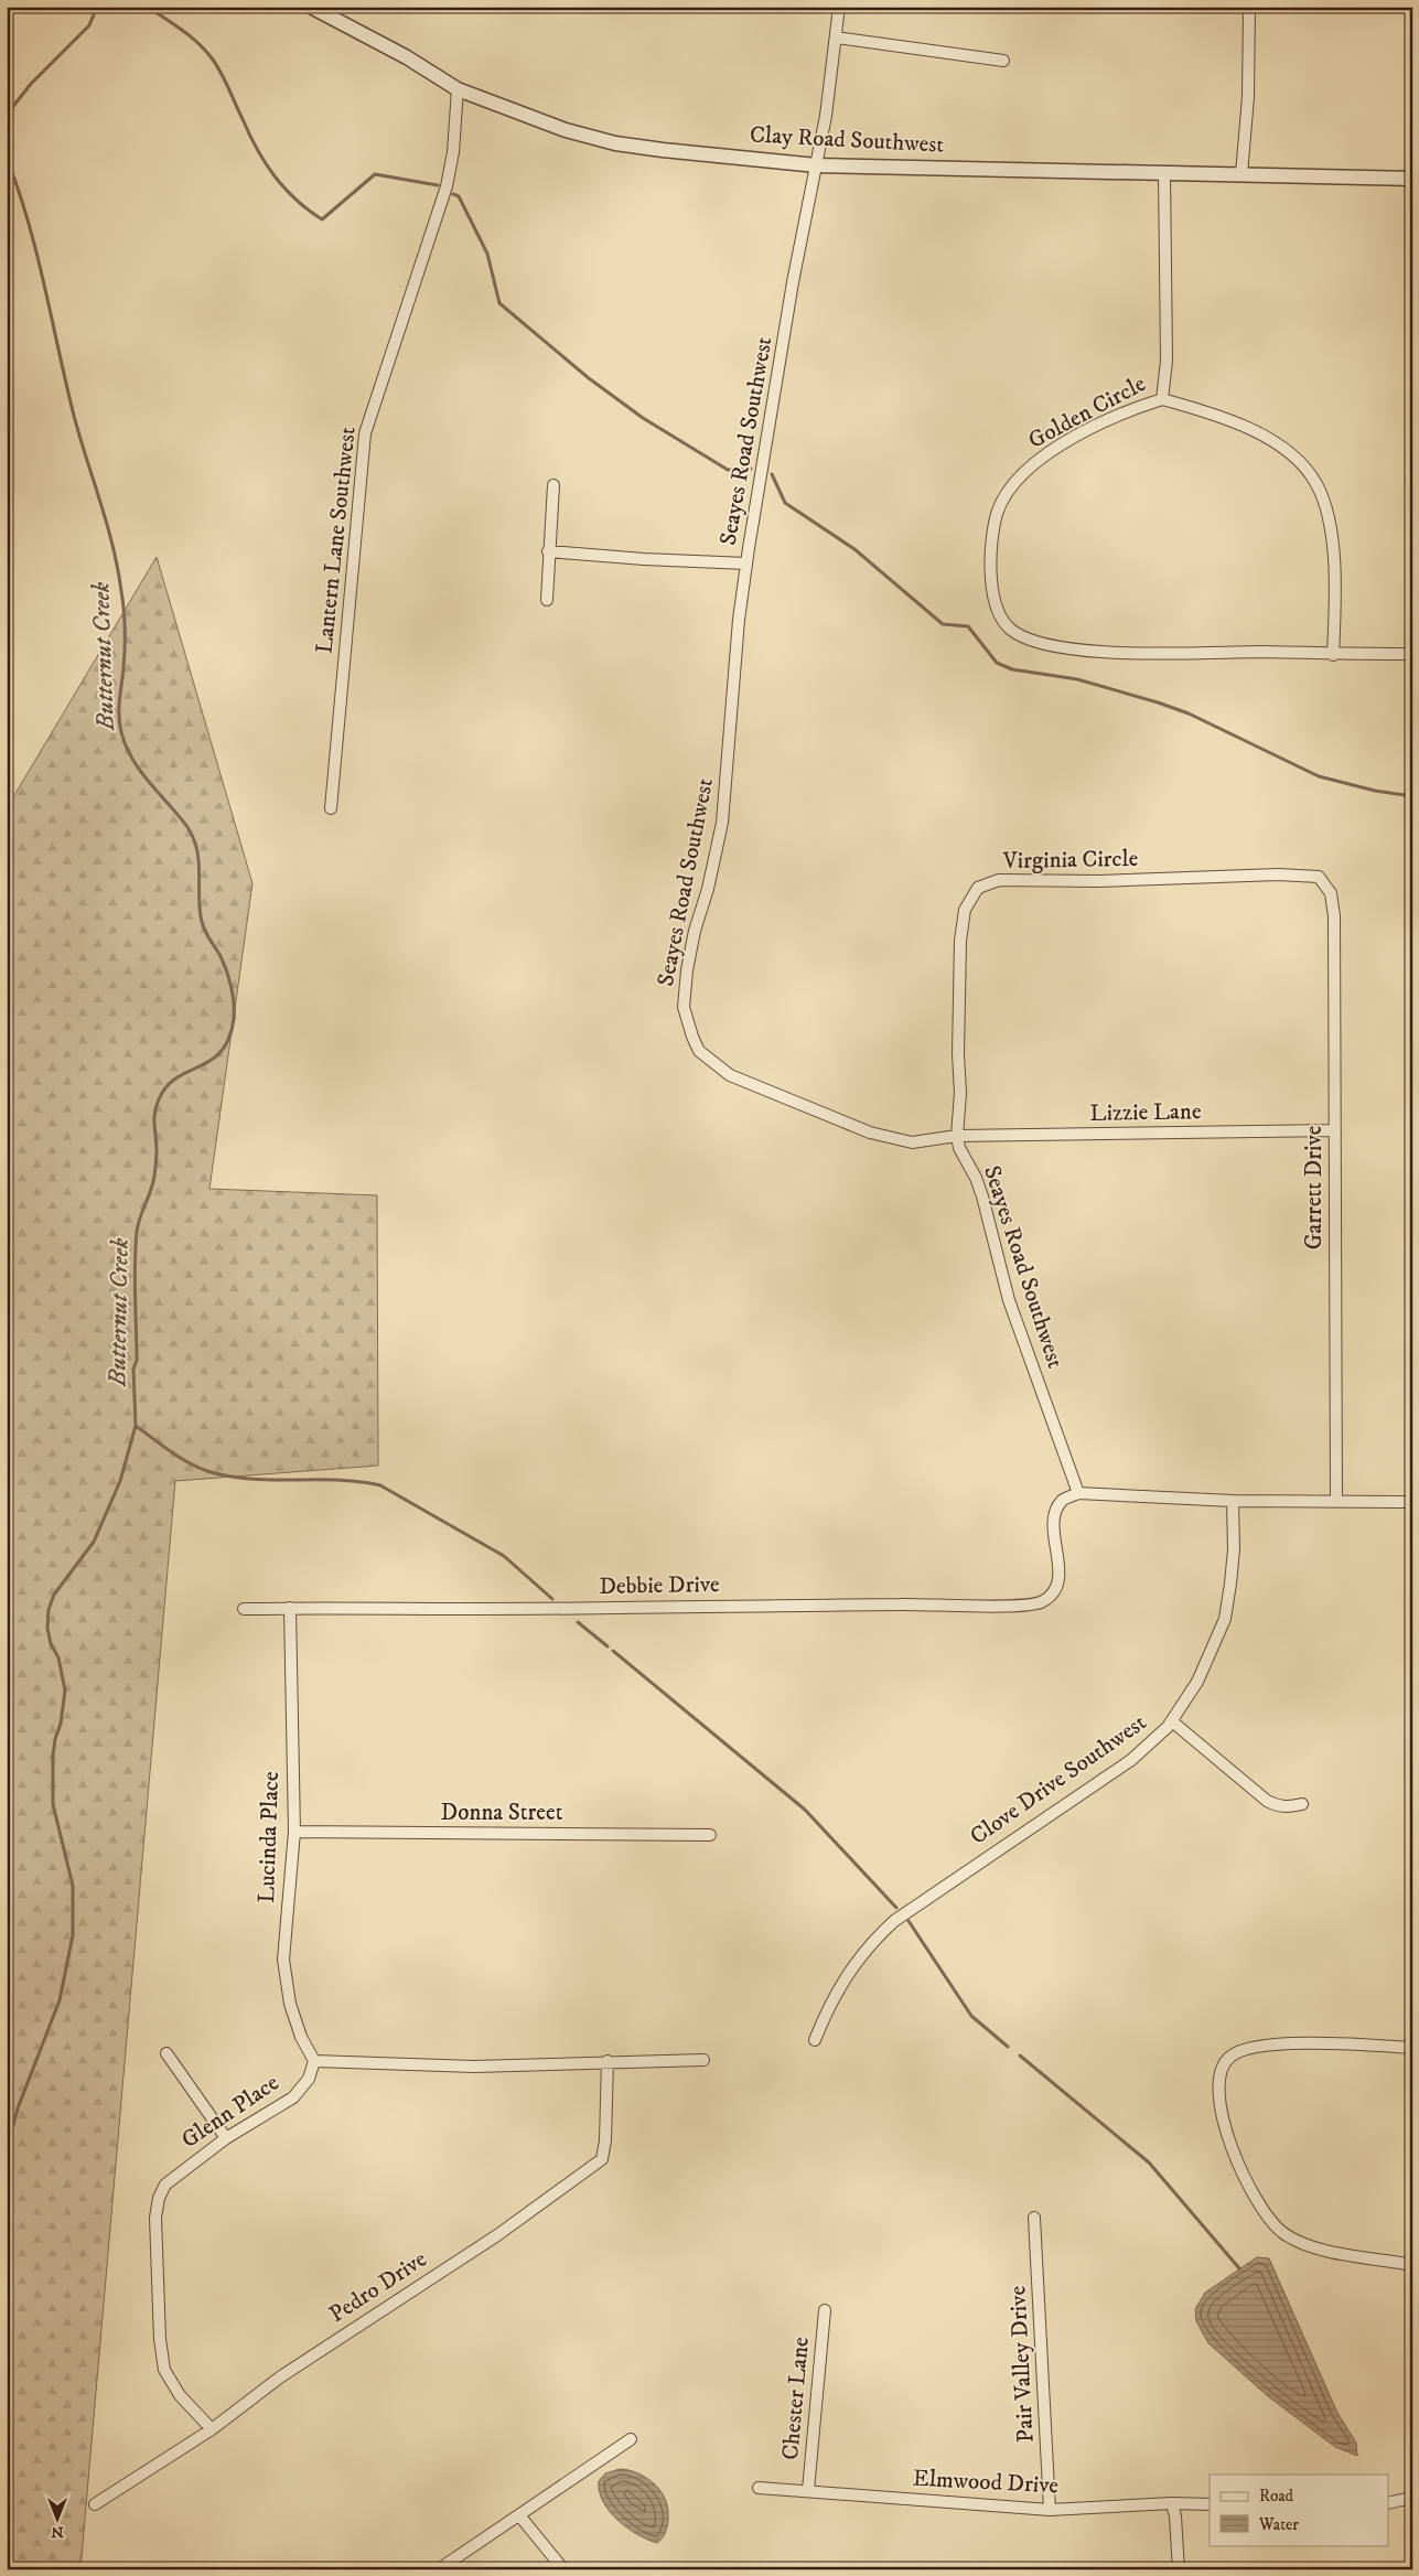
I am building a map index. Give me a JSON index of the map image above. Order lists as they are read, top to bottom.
{
  "streets": {
    "street": [
      "Clay Road Southwest",
      "Golden Circle",
      "Seayes Road Southwest",
      "Lantern Lane Southwest",
      "Virginia Circle",
      "Lizzie Lane",
      "Garrett Drive",
      "Debbie Drive",
      "Clove Drive Southwest",
      "Donna Street",
      "Lucinda Place",
      "Glenn Place",
      "Pedro Drive",
      "Pair Valley Drive",
      "Chester Lane",
      "Elmwood Drive"
    ]
  },
  "crossings": [
    ["Clay Road Southwest", "Golden Circle"],
    ["Clay Road Southwest", "Seayes Road Southwest"],
    ["Clay Road Southwest", "Lantern Lane Southwest"],
    ["Seayes Road Southwest", "Virginia Circle"],
    ["Seayes Road Southwest", "Lizzie Lane"],
    ["Seayes Road Southwest", "Debbie Drive"],
    ["Virginia Circle", "Lizzie Lane"],
    ["Virginia Circle", "Garrett Drive"],
    ["Lizzie Lane", "Garrett Drive"],
    ["Debbie Drive", "Lucinda Place"],
    ["Donna Street", "Lucinda Place"],
    ["Lucinda Place", "Glenn Place"],
    ["Glenn Place", "Pedro Drive"],
    ["Pair Valley Drive", "Elmwood Drive"],
    ["Chester Lane", "Elmwood Drive"]
  ],
  "water": ["Butternut Creek"],
  "legend": ["Road", "Water"],
  "north": "bottom"
}
